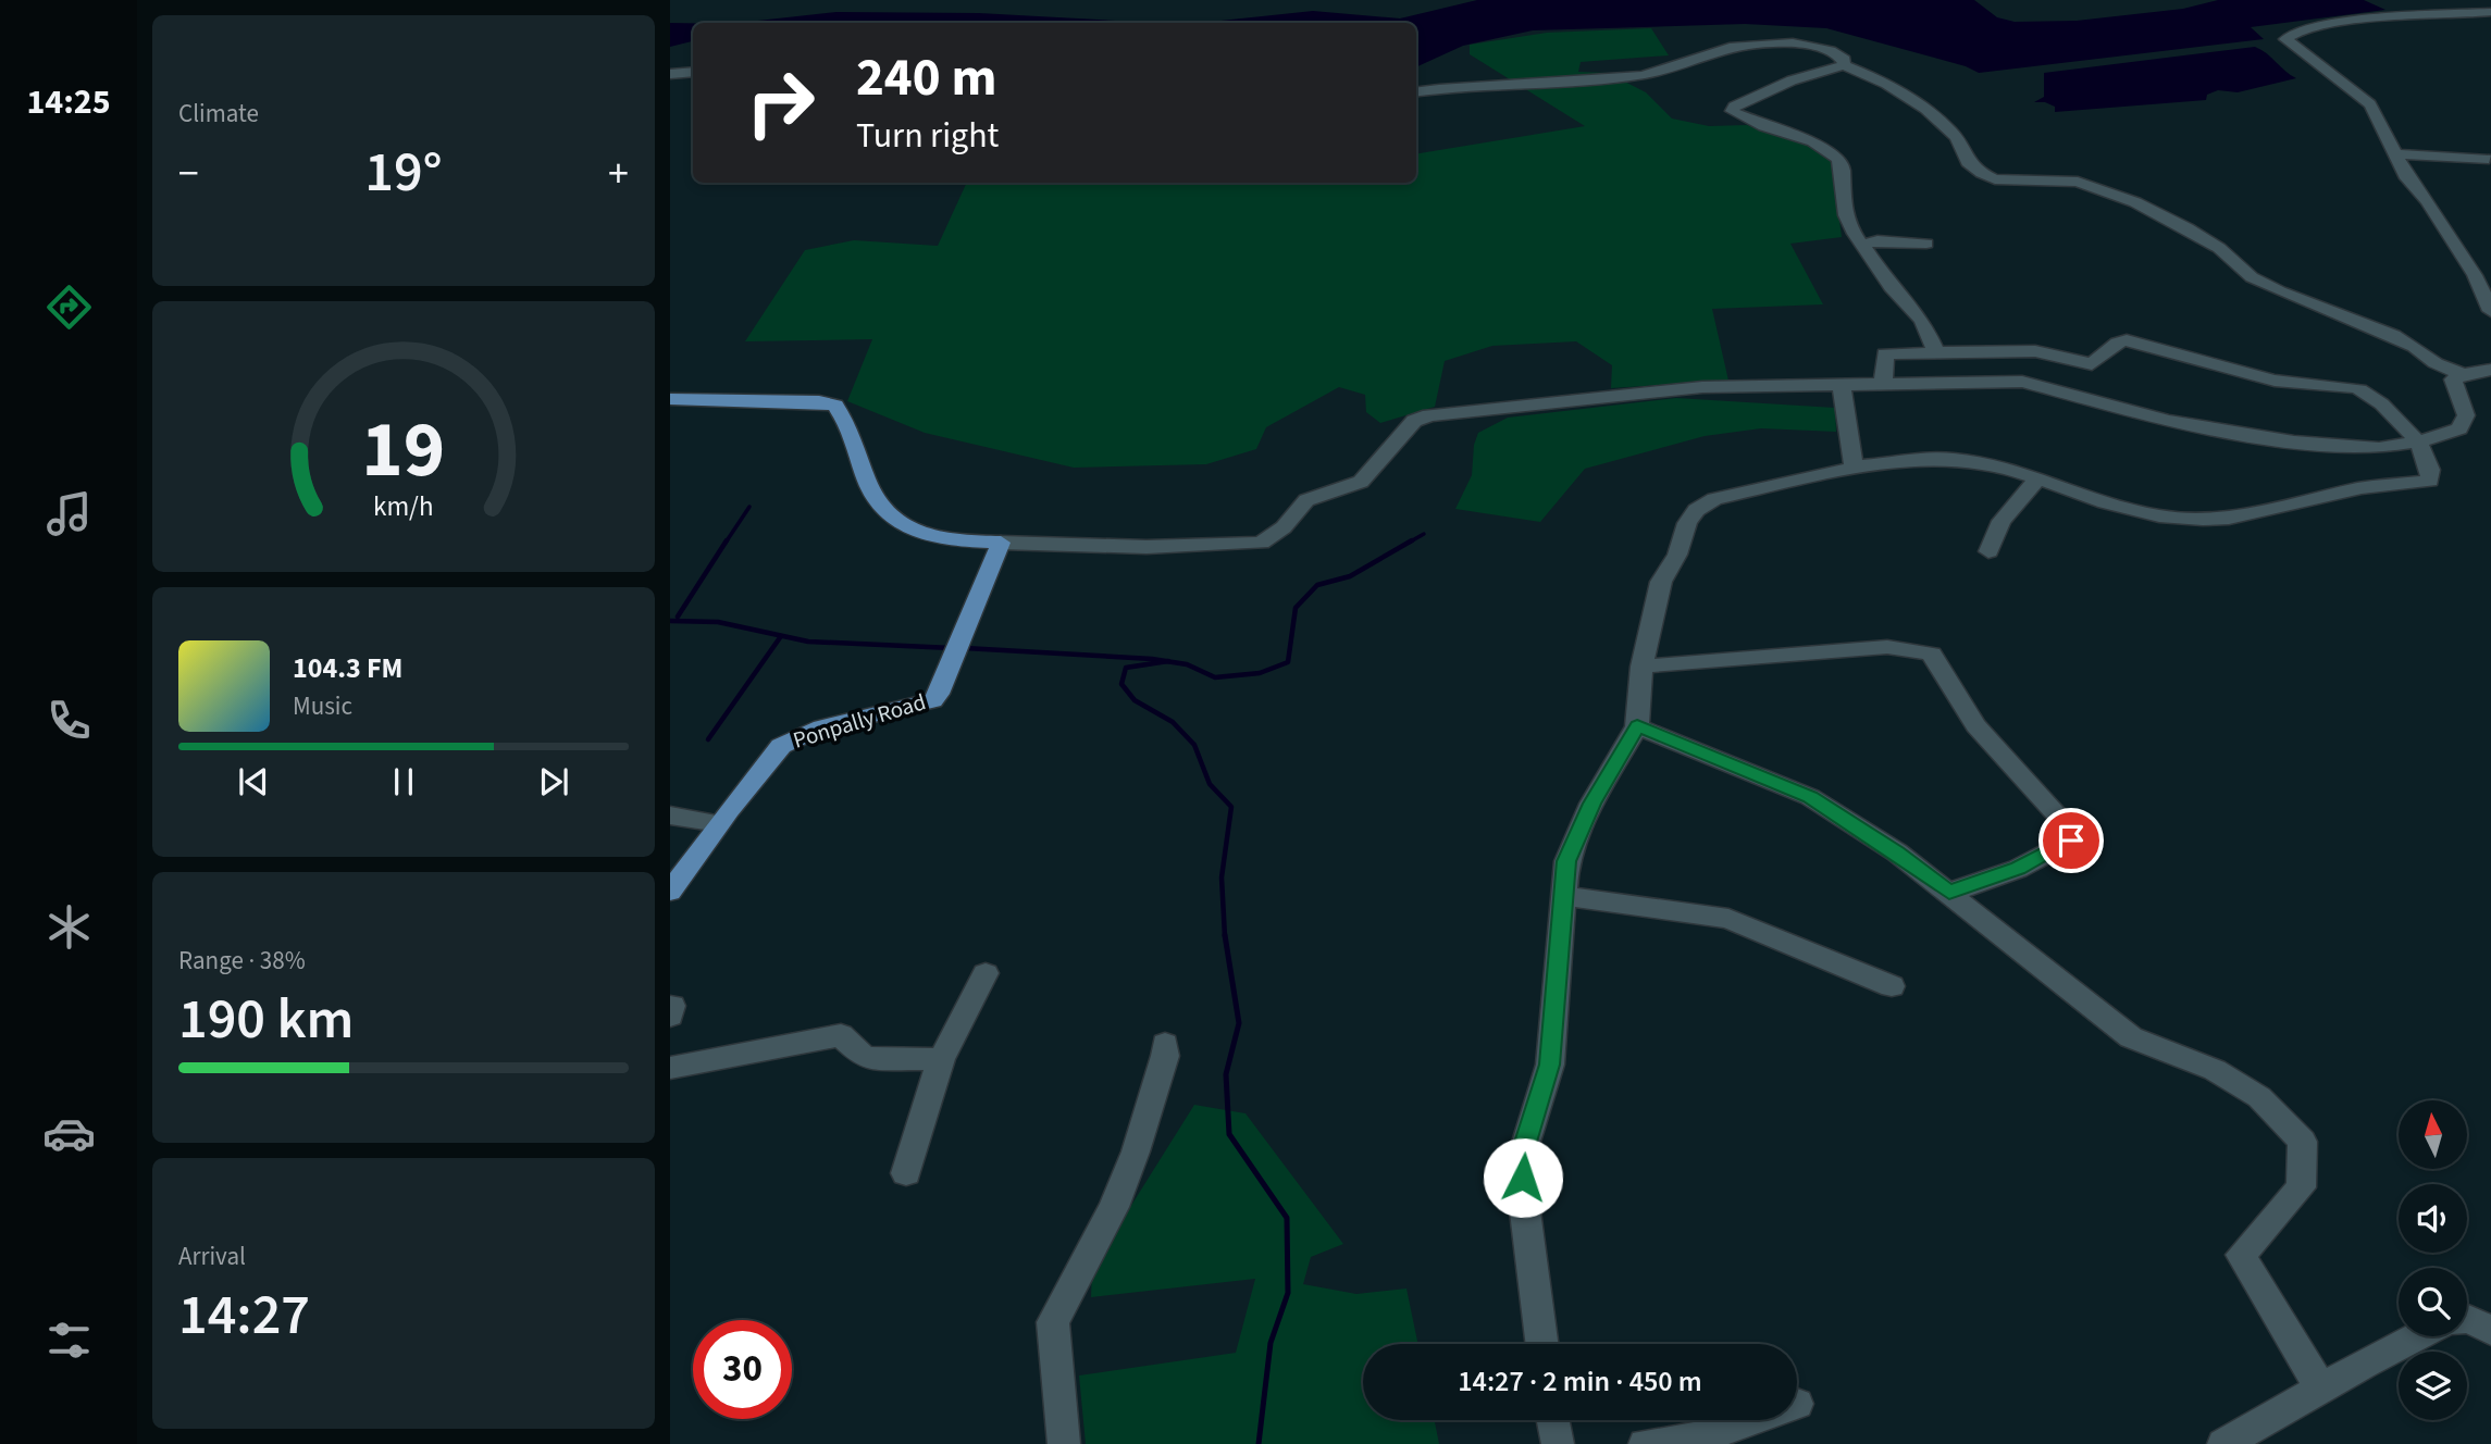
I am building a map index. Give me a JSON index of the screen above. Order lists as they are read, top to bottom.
{
  "streets": {
    "main road": ["Ponpally Road"]
  },
  "north": "top",
  "page": {
    "tabs": "14:25",
    "tile": [
      "Climate",
      ["Range · 38%", "190 km"],
      ["Arrival", "14:27"]
    ],
    "turn": ["240 m", "Turn right"],
    "heat": ["−", "19°", "+"],
    "song": ["104.3 FM", "Music"],
    "limit": "30",
    "trip": "14:27 · 2 min · 450 m",
    "gauge": ["19", "km/h"]
  }
}
